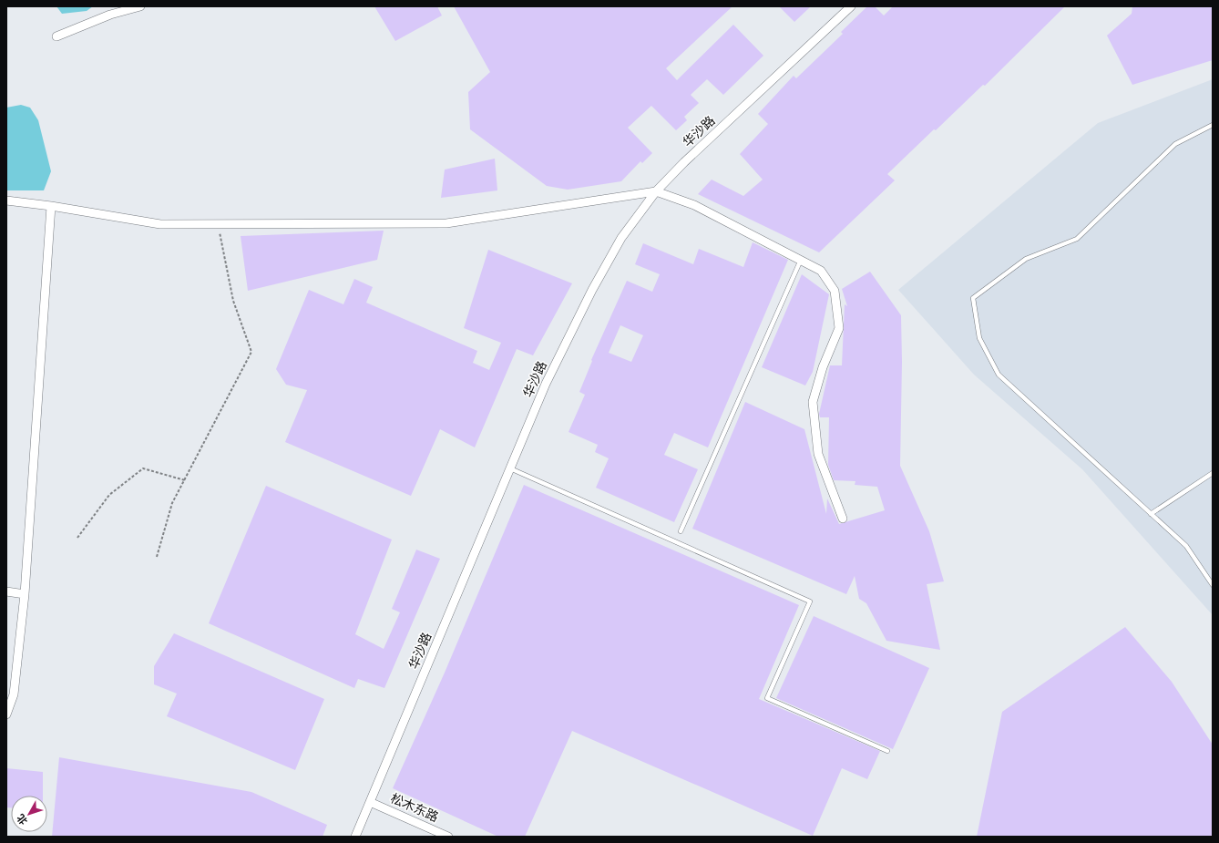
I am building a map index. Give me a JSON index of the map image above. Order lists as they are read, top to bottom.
{
  "streets": {
    "street": ["华沙路", "松木东路"]
  },
  "crossings": [
    ["华沙路", "松木东路"]
  ],
  "north": "bottom left"
}
